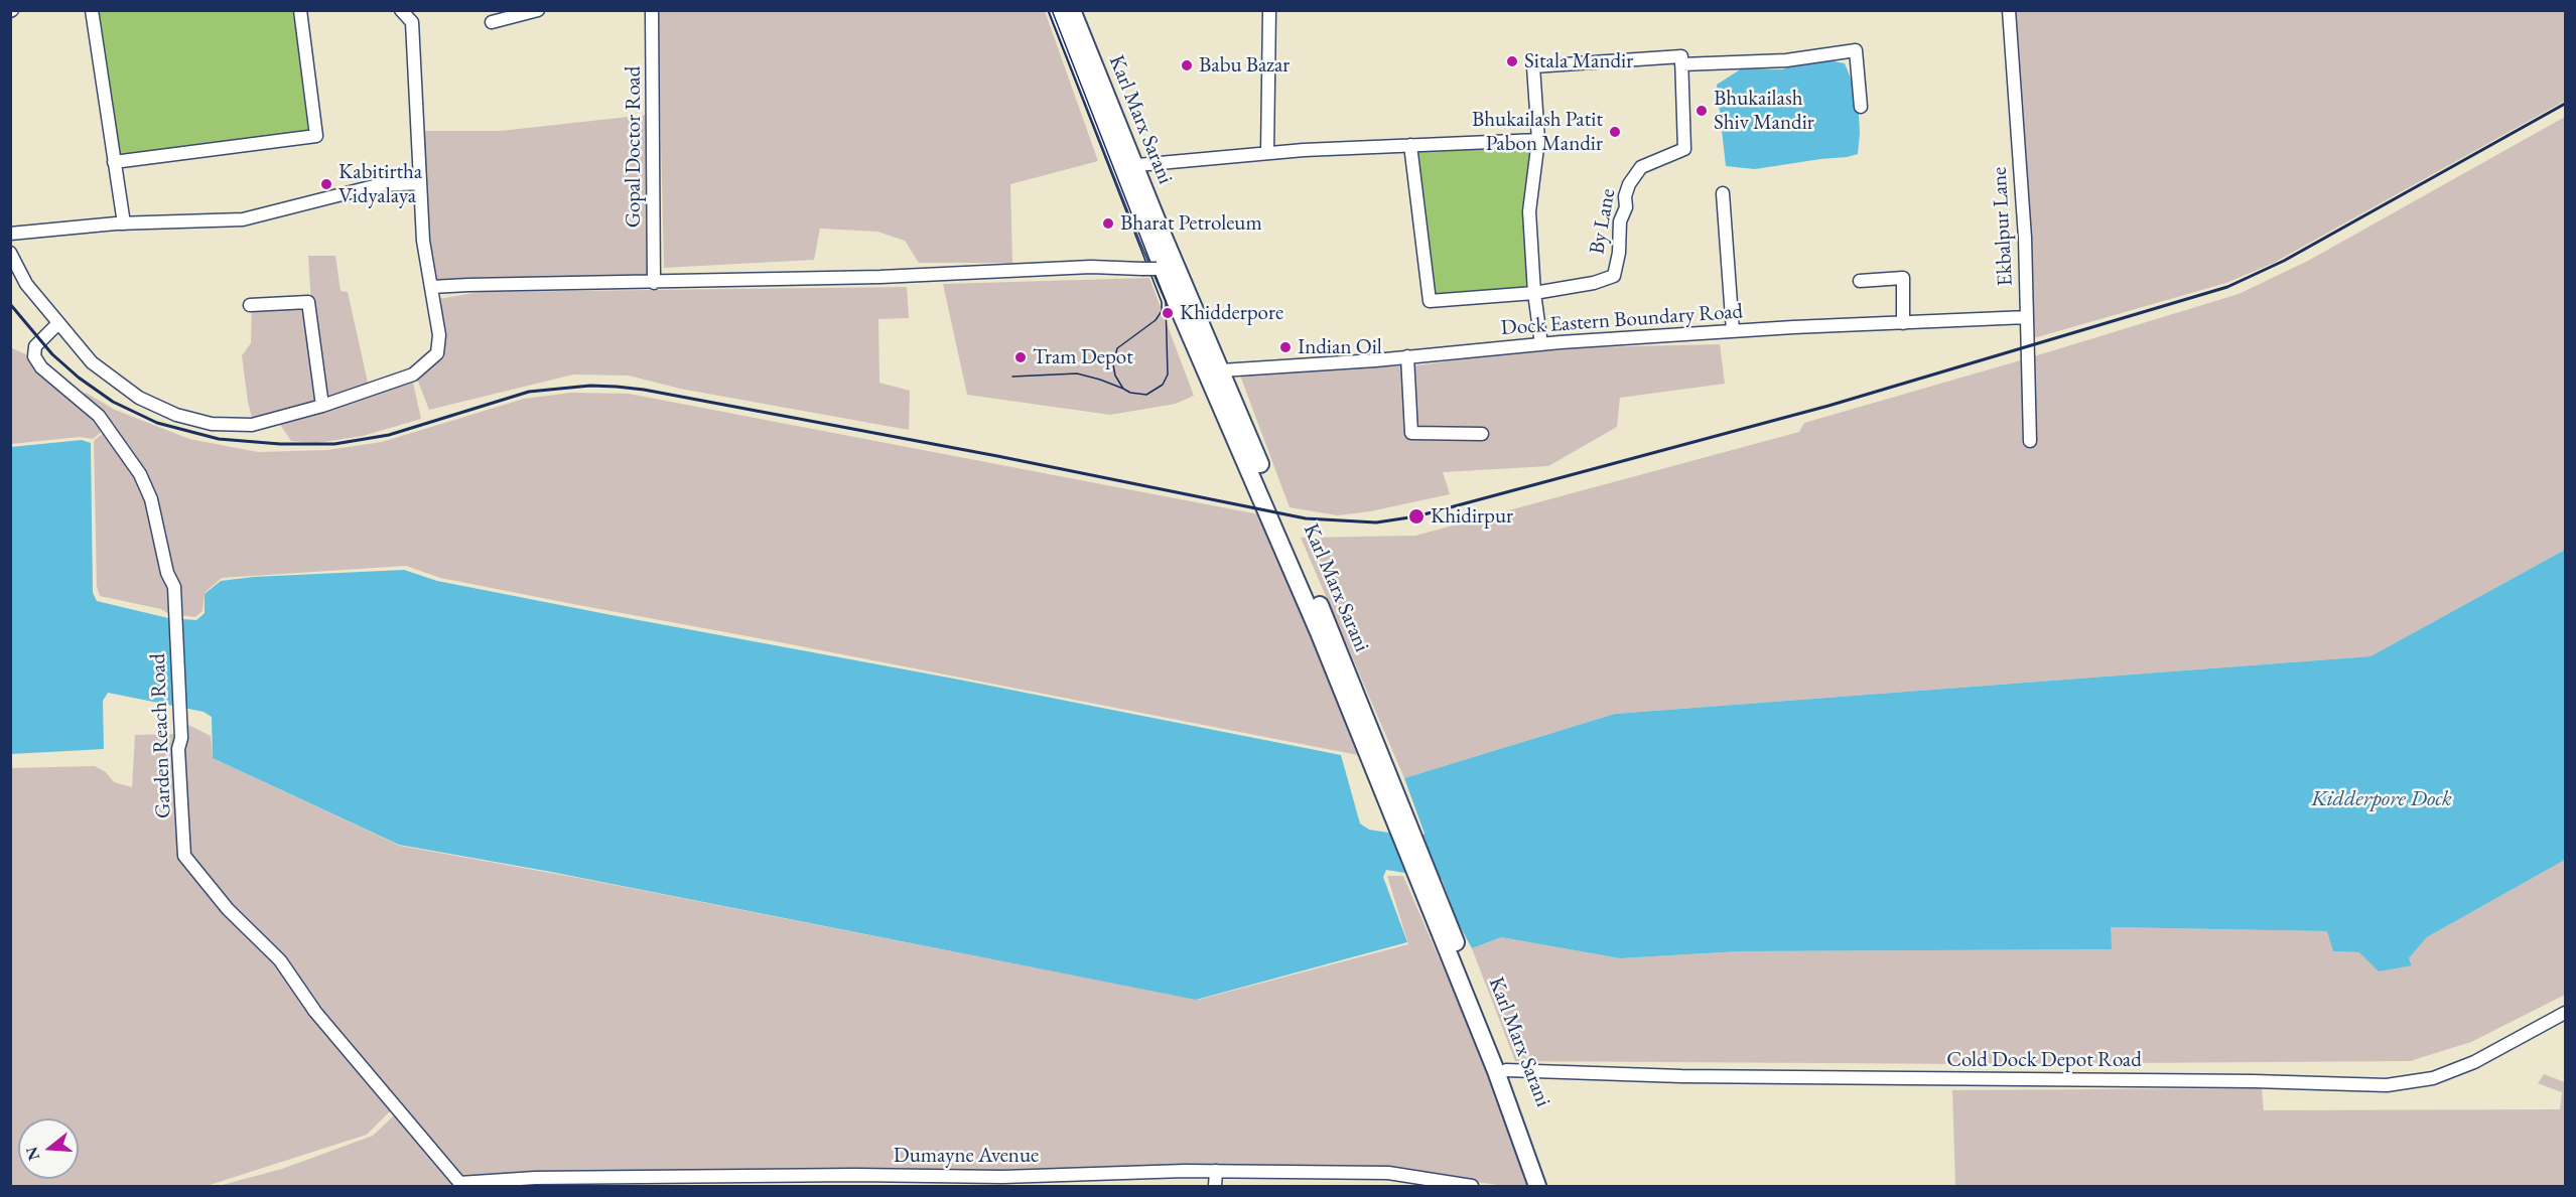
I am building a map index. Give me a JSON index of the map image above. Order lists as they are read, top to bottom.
{
  "streets": {
    "main road": ["Karl Marx Sarani"],
    "street": [
      "Gopal Doctor Road",
      "By Lane",
      "Ekbalpur Lane",
      "Dock Eastern Boundary Road",
      "Garden Reach Road",
      "Cold Dock Depot Road",
      "Dumayne Avenue"
    ]
  },
  "crossings": [
    ["Karl Marx Sarani", "Dock Eastern Boundary Road"],
    ["Karl Marx Sarani", "Cold Dock Depot Road"],
    ["Ekbalpur Lane", "Dock Eastern Boundary Road"],
    ["Garden Reach Road", "Dumayne Avenue"]
  ],
  "water": ["Kidderpore Dock"],
  "places": [
    "Sitala Mandir",
    "Babu Bazar",
    "Bhukailash Shiv Mandir",
    "Bhukailash Patit Pabon Mandir",
    "Kabitirtha Vidyalaya",
    "Bharat Petroleum",
    "Khidderpore",
    "Indian Oil",
    "Tram Depot",
    "Khidirpur"
  ],
  "north": "left"
}
